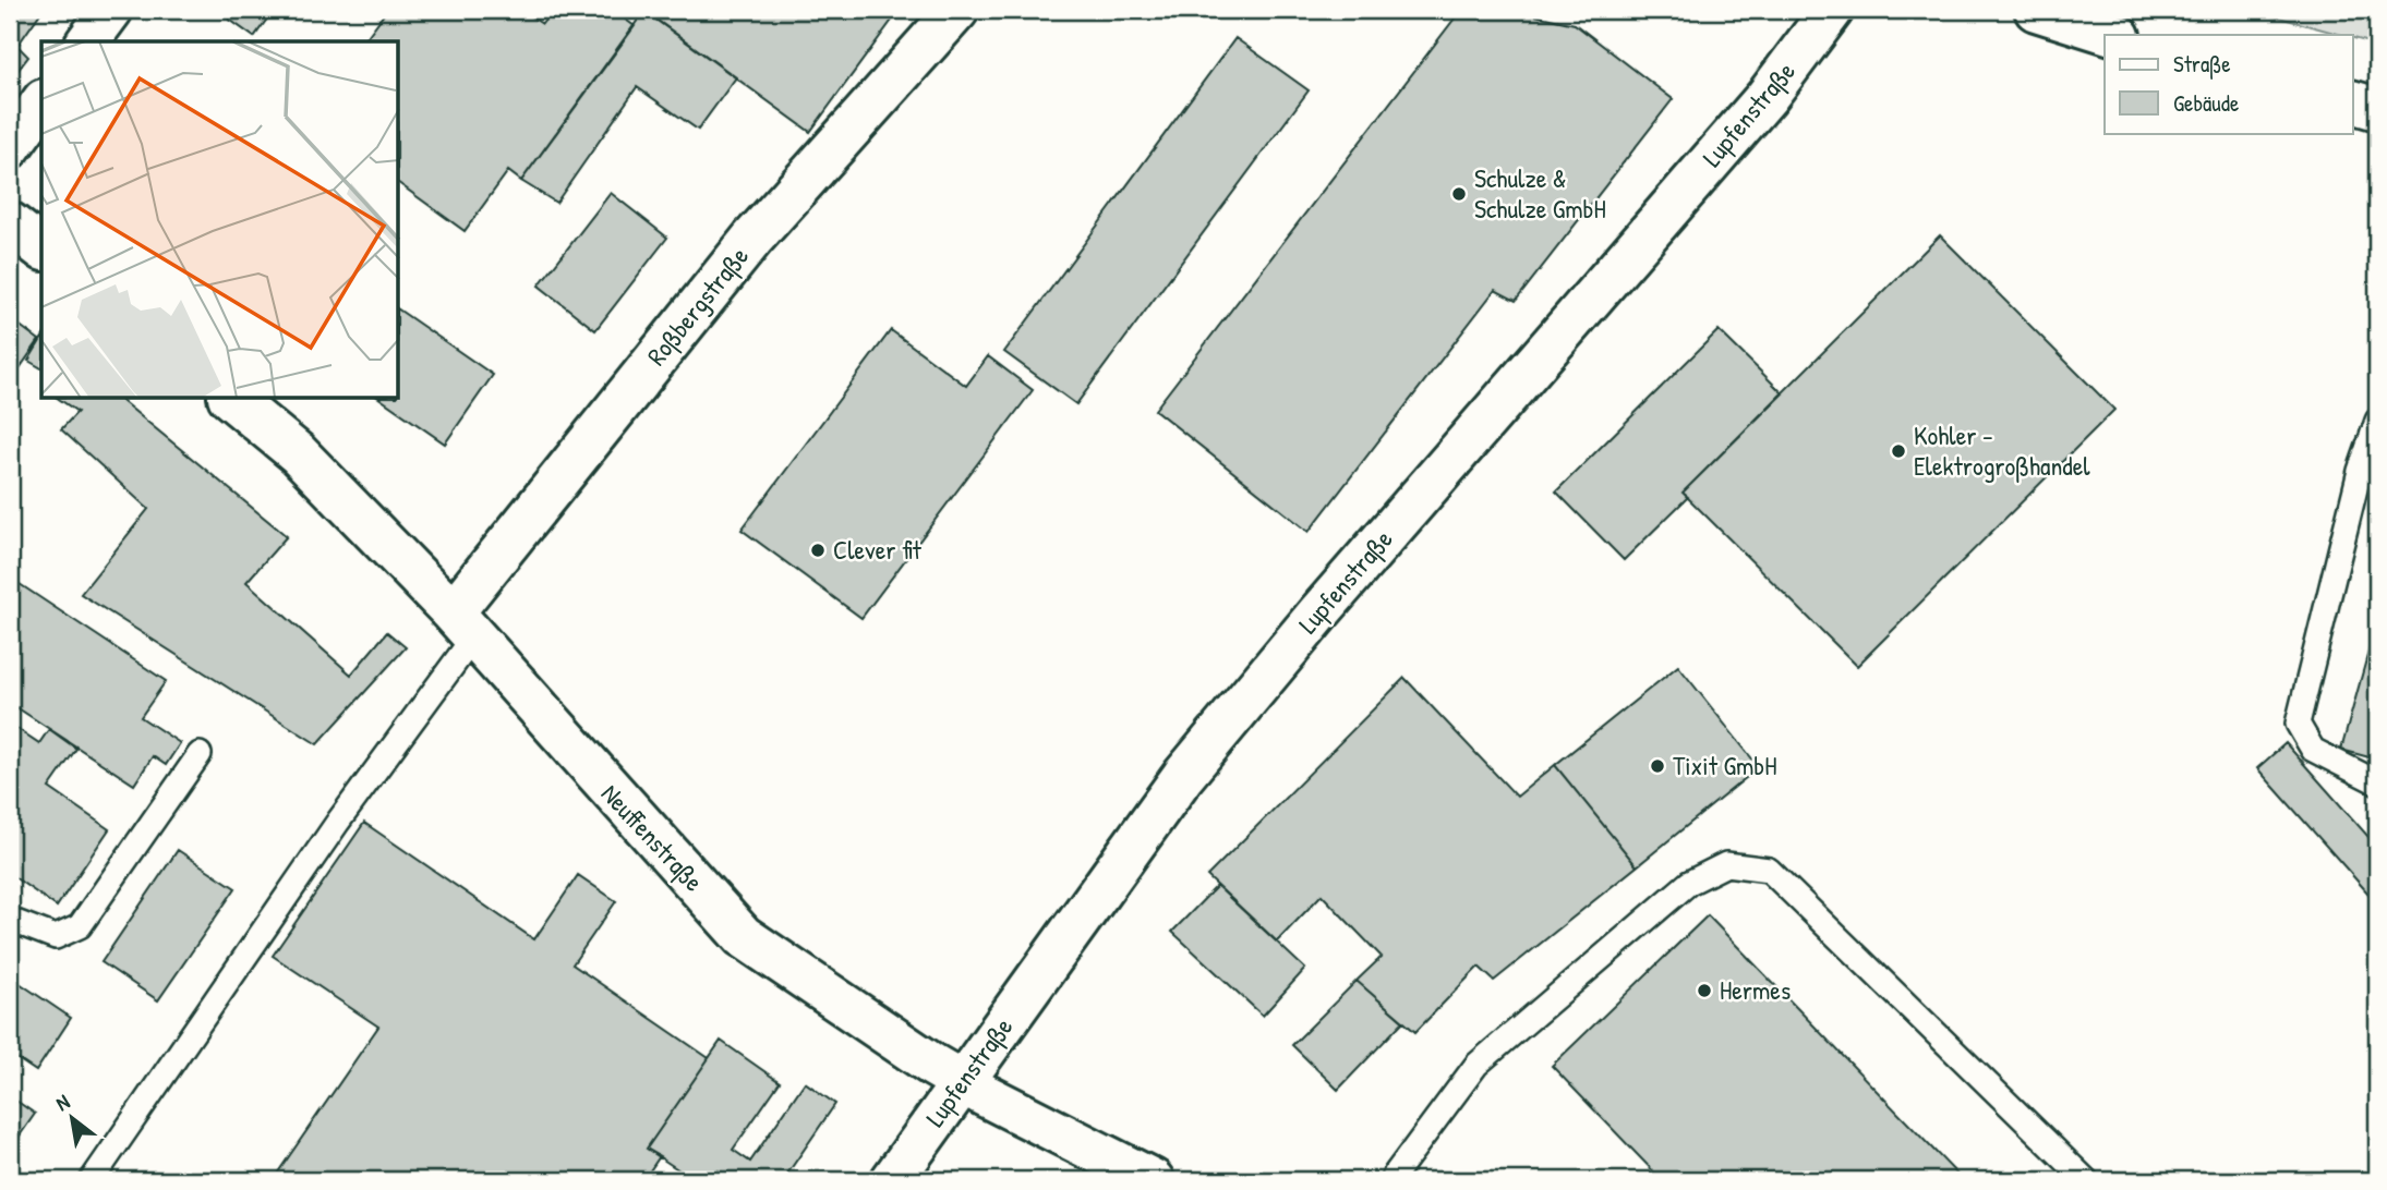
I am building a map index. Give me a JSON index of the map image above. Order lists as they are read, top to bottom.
{
  "streets": {
    "street": ["Lupfenstraße", "Roßbergstraße", "Neuffenstraße"]
  },
  "crossings": [
    ["Lupfenstraße", "Neuffenstraße"],
    ["Roßbergstraße", "Neuffenstraße"]
  ],
  "places": [
    "Schulze & Schulze GmbH",
    "Kohler - Elektrogroßhandel",
    "Clever fit",
    "Tixit GmbH",
    "Hermes"
  ],
  "legend": ["Straße", "Gebäude"],
  "north": "top left"
}
